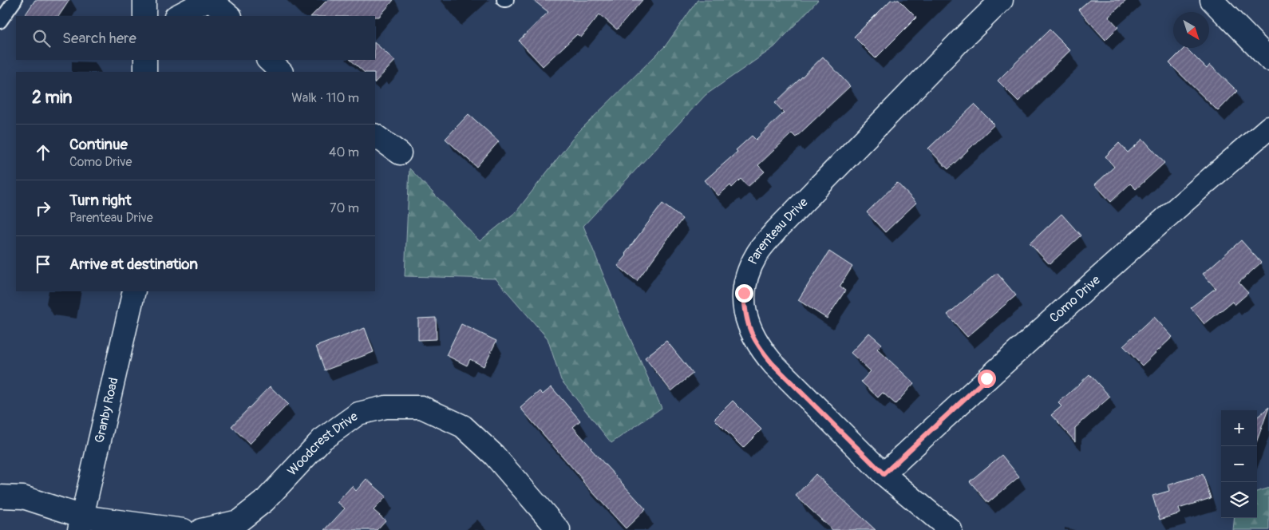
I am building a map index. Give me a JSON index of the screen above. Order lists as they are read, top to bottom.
{
  "streets": {
    "street": [
      "Parenteau Drive",
      "Como Drive",
      "Granby Road",
      "Woodcrest Drive"
    ]
  },
  "crossings": [
    ["Parenteau Drive", "Como Drive"]
  ],
  "north": "bottom right",
  "page": {
    "search": "Search here",
    "heading": ["2 min", "Walk · 110 m"],
    "list": [
      ["Continue", "Como Drive", "40 m"],
      ["Turn right", "Parenteau Drive", "70 m"],
      "Arrive at destination"
    ],
    "map_buttons": ["+", "−"]
  }
}
